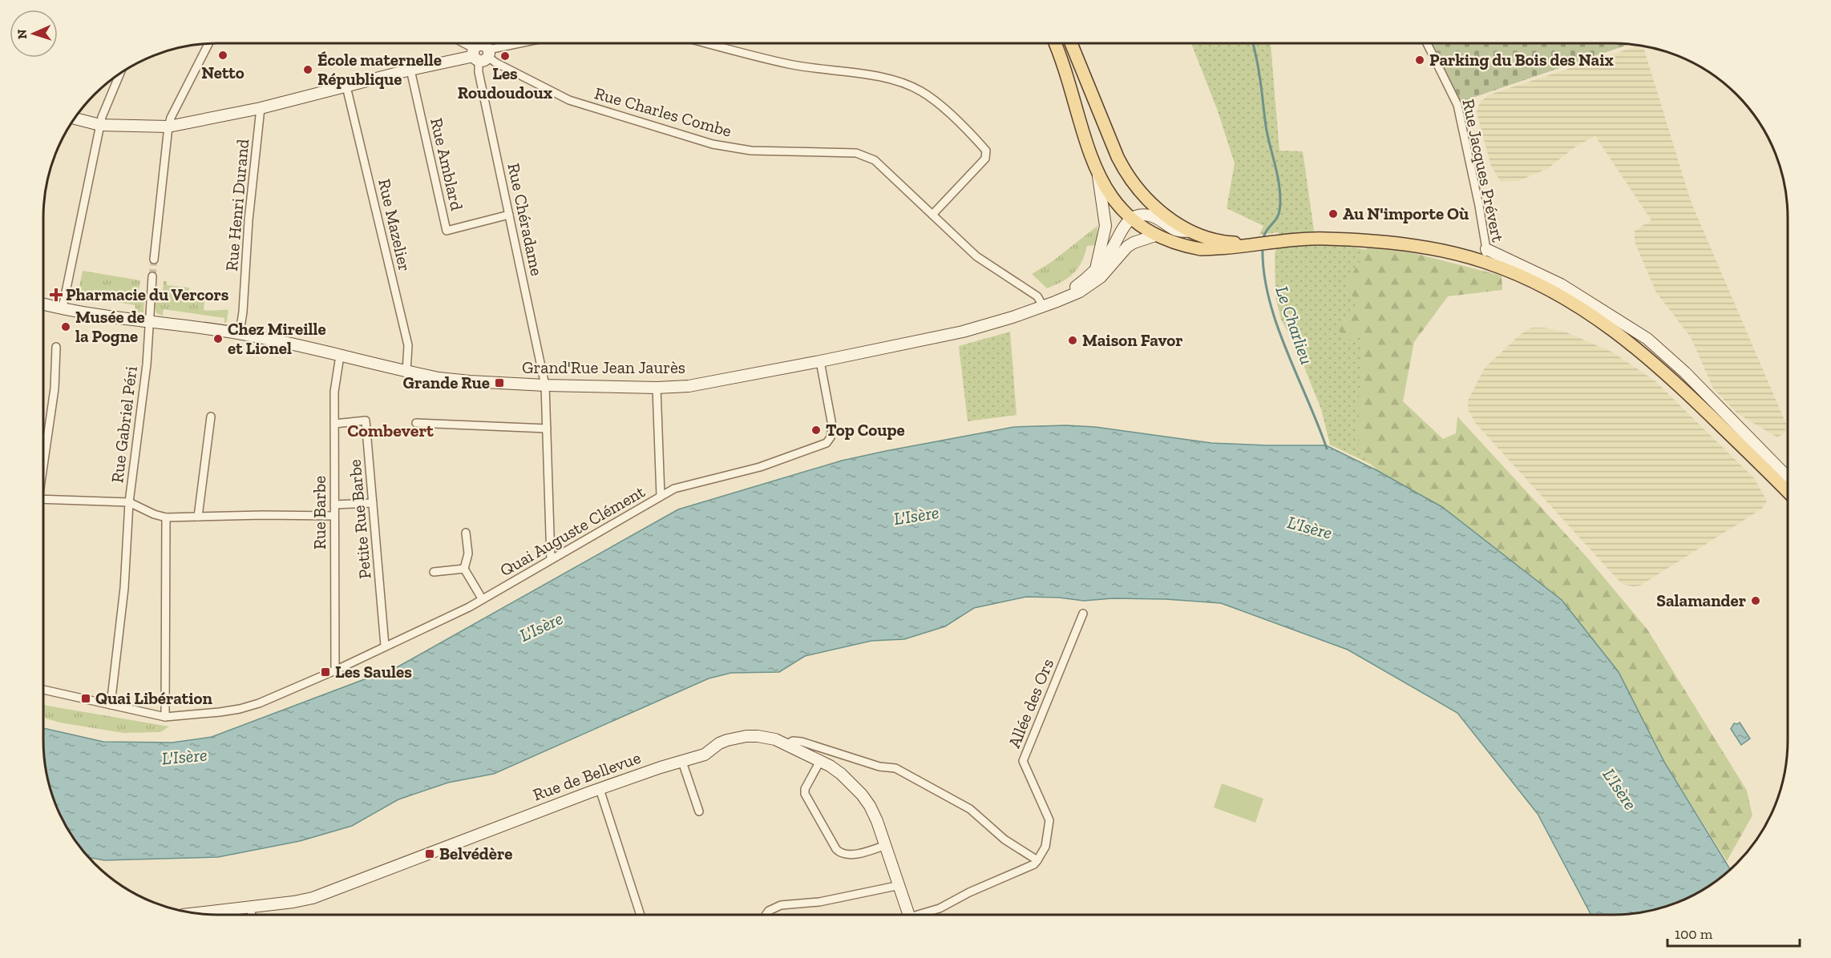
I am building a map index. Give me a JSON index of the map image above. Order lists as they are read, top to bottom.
{
  "streets": {
    "street": [
      "Rue Charles Combe",
      "Rue Amblard",
      "Rue Jacques Prévert",
      "Rue Henri Durand",
      "Rue Chéradame",
      "Rue Mazelier",
      "Grand'Rue Jean Jaurès",
      "Rue Gabriel Péri",
      "Rue Barbe",
      "Petite Rue Barbe",
      "Quai Auguste Clément",
      "Allée des Ors",
      "Rue de Bellevue"
    ]
  },
  "crossings": [
    ["Rue Charles Combe", "Rue Chéradame"],
    ["Rue Charles Combe", "Grand'Rue Jean Jaurès"],
    ["Rue Amblard", "Rue Chéradame"],
    ["Rue Henri Durand", "Grand'Rue Jean Jaurès"],
    ["Rue Chéradame", "Grand'Rue Jean Jaurès"],
    ["Rue Chéradame", "Quai Auguste Clément"],
    ["Rue Mazelier", "Grand'Rue Jean Jaurès"],
    ["Grand'Rue Jean Jaurès", "Rue Gabriel Péri"],
    ["Grand'Rue Jean Jaurès", "Rue Barbe"],
    ["Grand'Rue Jean Jaurès", "Quai Auguste Clément"],
    ["Rue Gabriel Péri", "Quai Auguste Clément"],
    ["Rue Barbe", "Petite Rue Barbe"],
    ["Rue Barbe", "Quai Auguste Clément"],
    ["Petite Rue Barbe", "Quai Auguste Clément"]
  ],
  "districts": ["Combevert"],
  "water": ["Le Charlieu", "L'Isère"],
  "places": {
    "other": [
      "Netto",
      "Les Roudoudoux",
      "Parking du Bois des Naix",
      "École maternelle République",
      "Au N'importe Où",
      "Musée de la Pogne",
      "Chez Mireille et Lionel",
      "Maison Favor",
      "Top Coupe",
      "Salamander"
    ],
    "health": ["Pharmacie du Vercors"],
    "transit": [
      "Grande Rue",
      "Les Saules",
      "Quai Libération",
      "Belvédère"
    ]
  },
  "scale_bar": "100 m",
  "north": "left"
}
